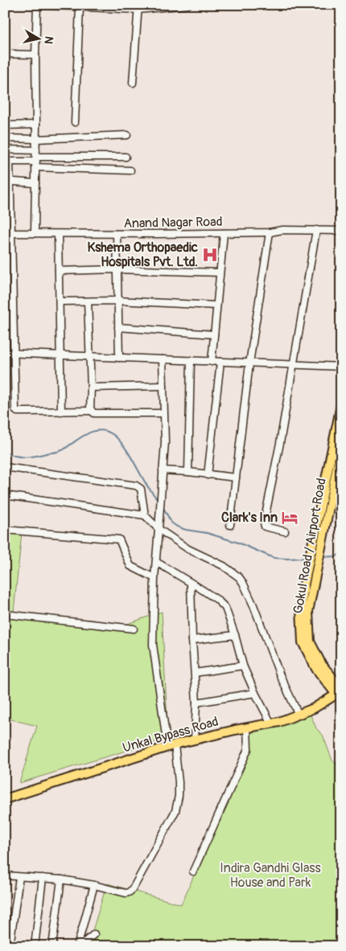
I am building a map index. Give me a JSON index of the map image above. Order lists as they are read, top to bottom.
{
  "streets": {
    "main road": ["Gokul Road / Airport Road", "Unkal Bypass Road"],
    "street": ["Anand Nagar Road"]
  },
  "crossings": [
    ["Gokul Road / Airport Road", "Unkal Bypass Road"]
  ],
  "parks": ["Indira Gandhi Glass House and Park"],
  "places": {
    "hospital": ["Kshema Orthopaedic Hospitals Pvt. Ltd."],
    "hotel": ["Clark's Inn"]
  },
  "north": "right"
}
